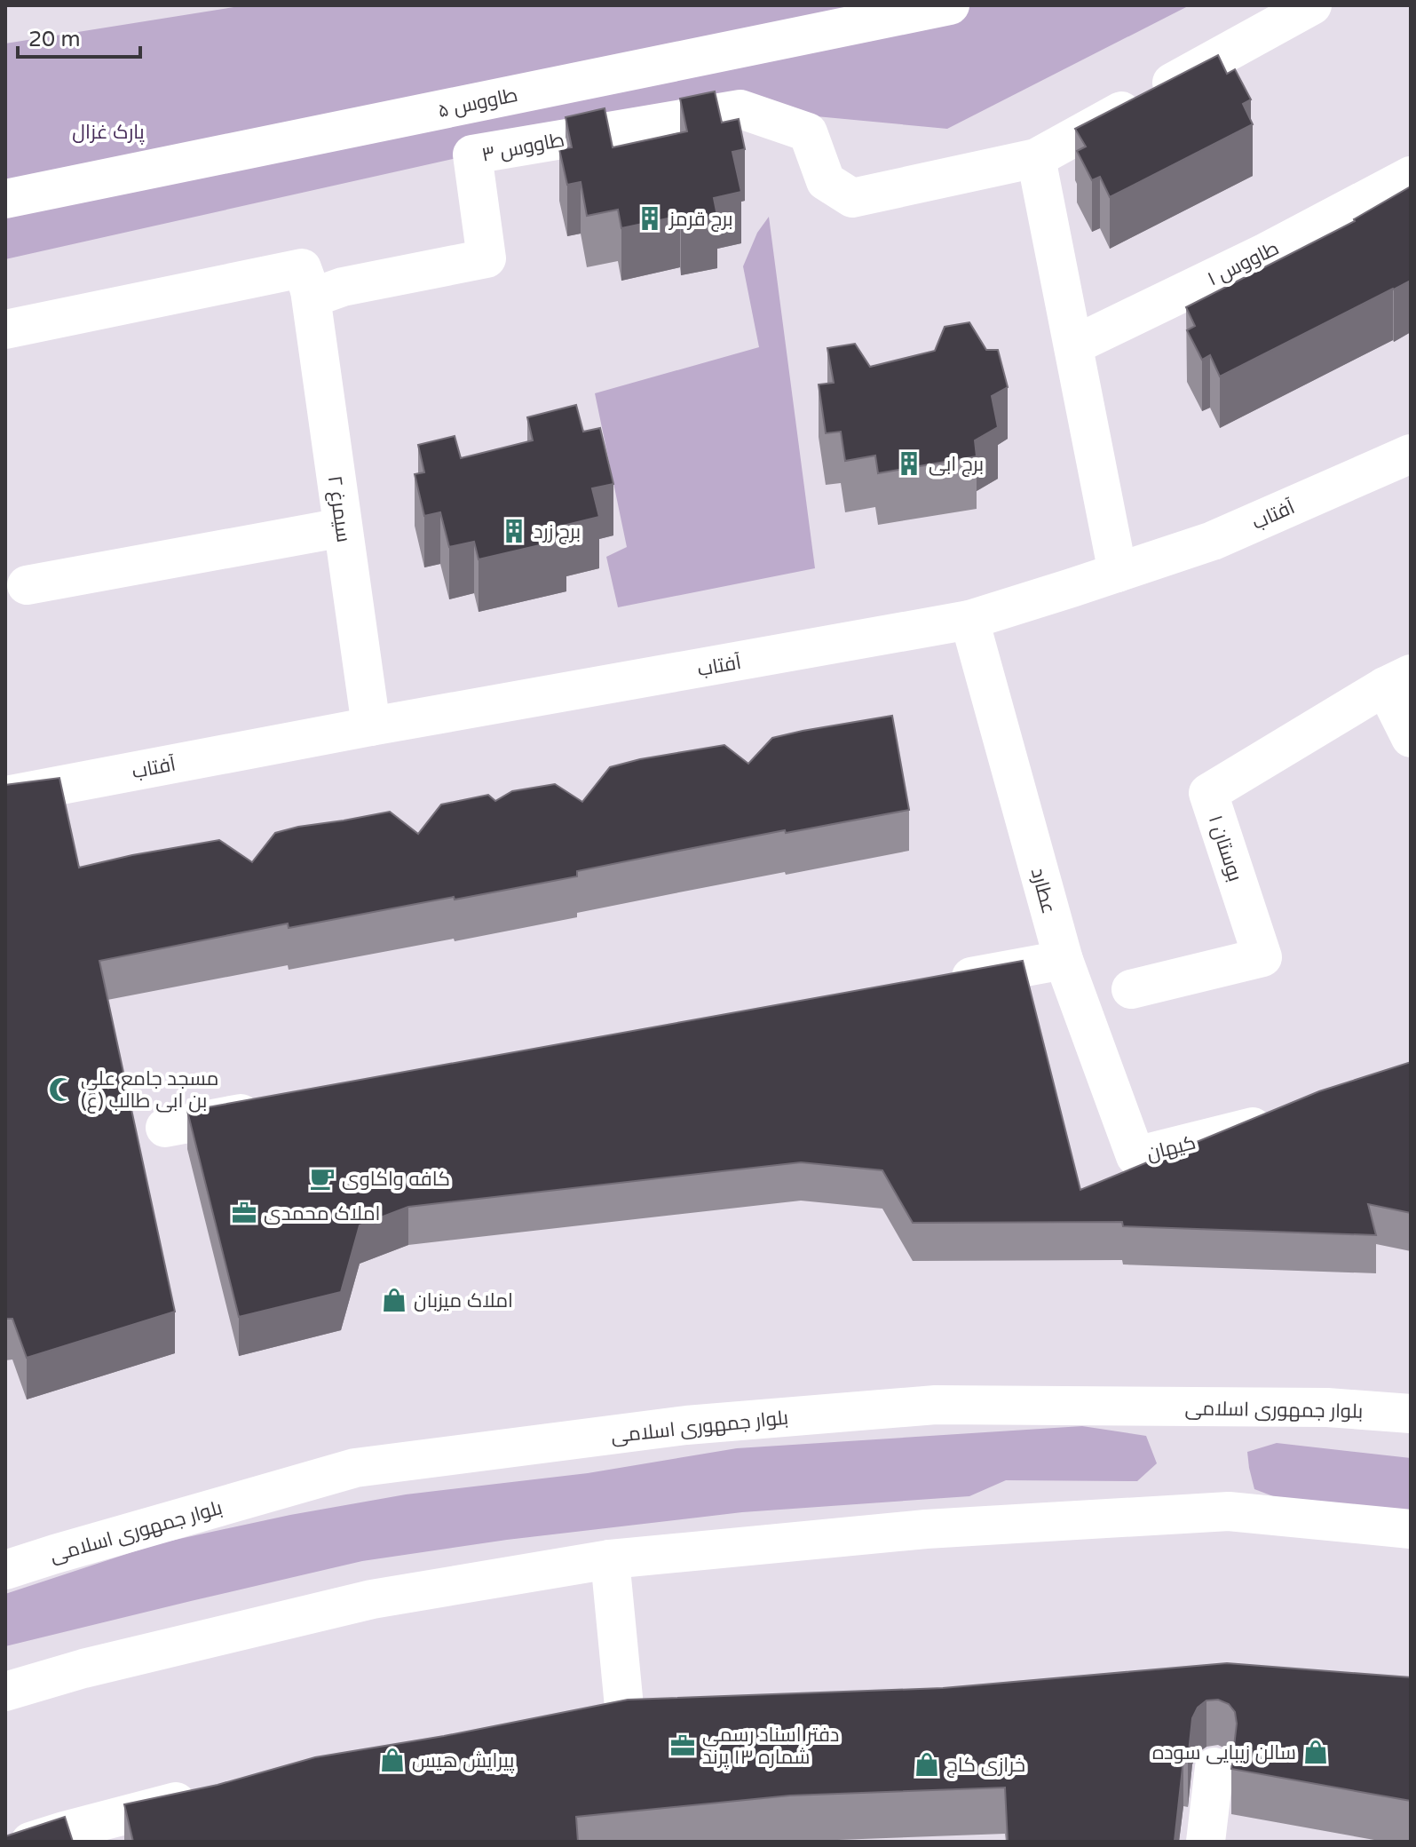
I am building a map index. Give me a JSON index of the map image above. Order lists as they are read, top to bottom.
{
  "streets": {
    "street": [
      "طاووس ۵",
      "طاووس ۳",
      "طاووس ۱",
      "سیمرغ ۲",
      "آفتاب",
      "بوستان ۱",
      "عطارد",
      "کیهان",
      "بلوار جمهوری اسلامی"
    ]
  },
  "crossings": [
    ["طاووس ۳", "سیمرغ ۲"],
    ["سیمرغ ۲", "آفتاب"],
    ["آفتاب", "عطارد"],
    ["عطارد", "کیهان"]
  ],
  "parks": ["پارک غزال"],
  "places": {
    "building": ["برج قرمز", "برج ابی", "برج زرد"],
    "mosque": ["مسجد جامع علی بن ابی طالب (ع)"],
    "cafe": ["کافه واکاوی"],
    "office": ["املاک محمدی", "دفتر اسناد رسمی شماره ۱۳ پرند"],
    "shop": [
      "املاک میزبان",
      "سالن زیبایی سوده",
      "پیرایش هیس",
      "خرازی کاج"
    ]
  },
  "scale_bar": "20 m"
}
